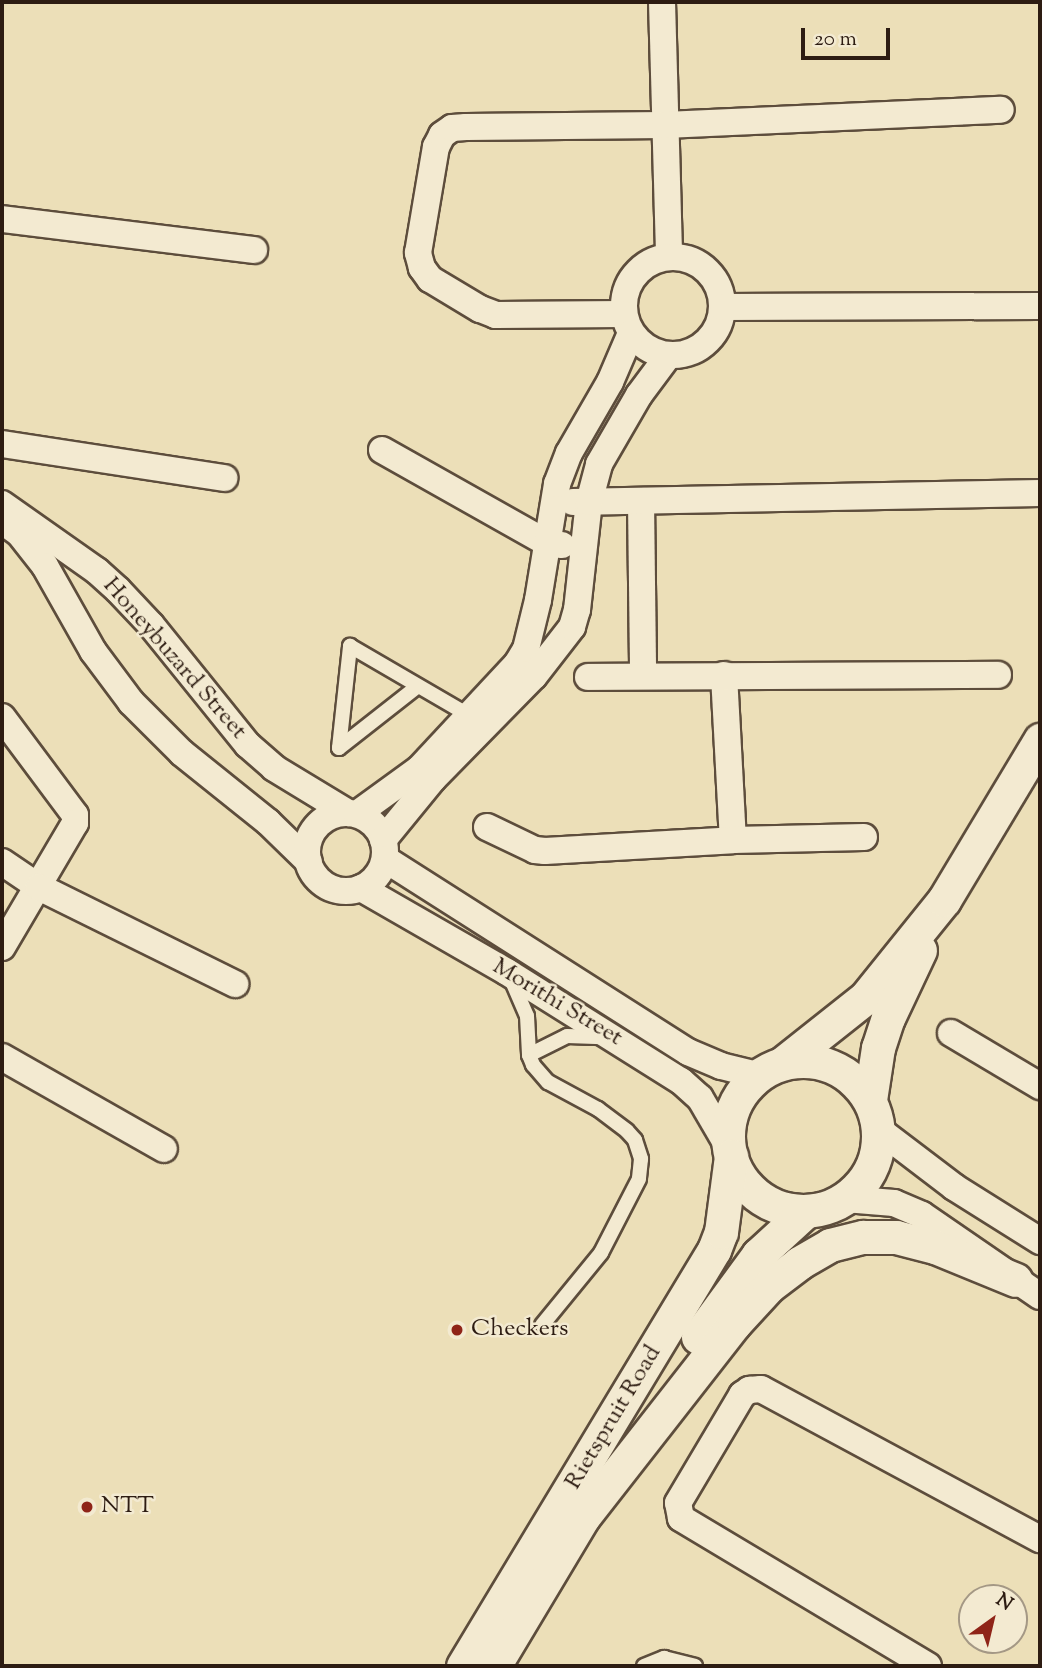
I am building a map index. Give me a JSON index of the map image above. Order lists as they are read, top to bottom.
{
  "streets": {
    "street": ["Honeybuzard Street", "Morithi Street", "Rietspruit Road"]
  },
  "crossings": [
    ["Honeybuzard Street", "Morithi Street"],
    ["Morithi Street", "Rietspruit Road"]
  ],
  "places": ["Checkers", "NTT"],
  "scale_bar": "20 m",
  "north": "top right"
}
